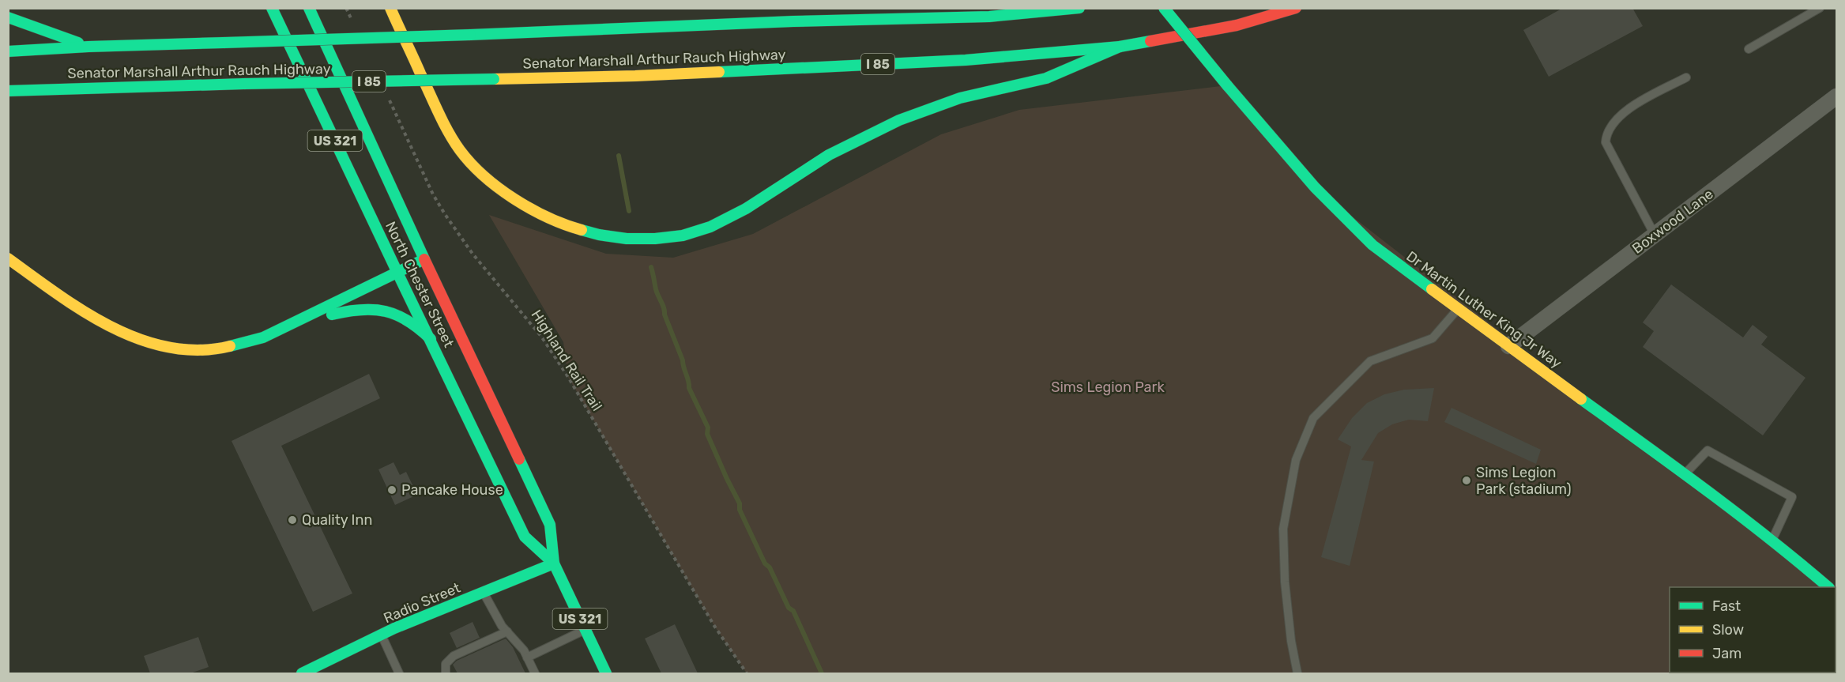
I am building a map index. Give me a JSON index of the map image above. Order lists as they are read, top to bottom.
{
  "streets": {
    "main road": [
      "Senator Marshall Arthur Rauch Highway",
      "I 85",
      "US 321",
      "North Chester Street",
      "Dr Martin Luther King Jr Way",
      "Radio Street"
    ],
    "street": ["Boxwood Lane"],
    "path": ["Highland Rail Trail"]
  },
  "crossings": [
    ["Boxwood Lane", "Dr Martin Luther King Jr Way"],
    ["North Chester Street", "Radio Street"]
  ],
  "parks": ["Sims Legion Park"],
  "places": ["Sims Legion Park (stadium)", "Pancake House", "Quality Inn"],
  "legend": ["Fast", "Slow", "Jam"]
}
